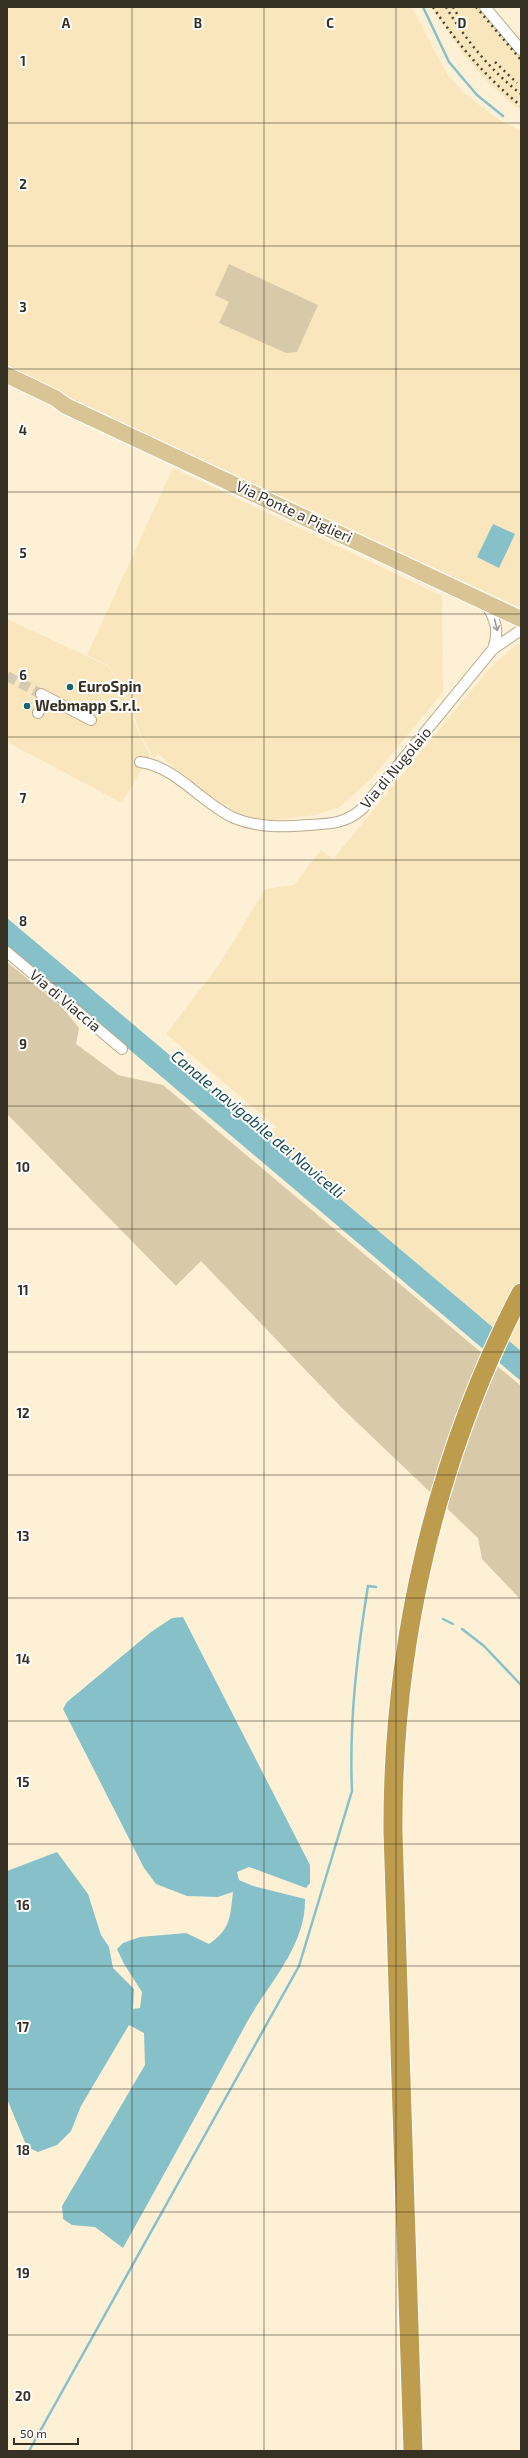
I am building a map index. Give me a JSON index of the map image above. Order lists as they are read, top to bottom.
{
  "streets": {
    "main road": ["Via Ponte a Piglieri"],
    "street": ["Via di Nugolaio", "Via di Viaccia"]
  },
  "crossings": [
    ["Via Ponte a Piglieri", "Via di Nugolaio"]
  ],
  "water": ["Canale navigabile dei Navicelli"],
  "places": ["EuroSpin", "Webmapp S.r.l."],
  "scale_bar": "50 m",
  "grid": {
    "columns": [
      "A",
      "B",
      "C",
      "D"
    ],
    "rows": [
      "1",
      "2",
      "3",
      "4",
      "5",
      "6",
      "7",
      "8",
      "9",
      "10",
      "11",
      "12",
      "13",
      "14",
      "15",
      "16",
      "17",
      "18",
      "19",
      "20"
    ]
  }
}
